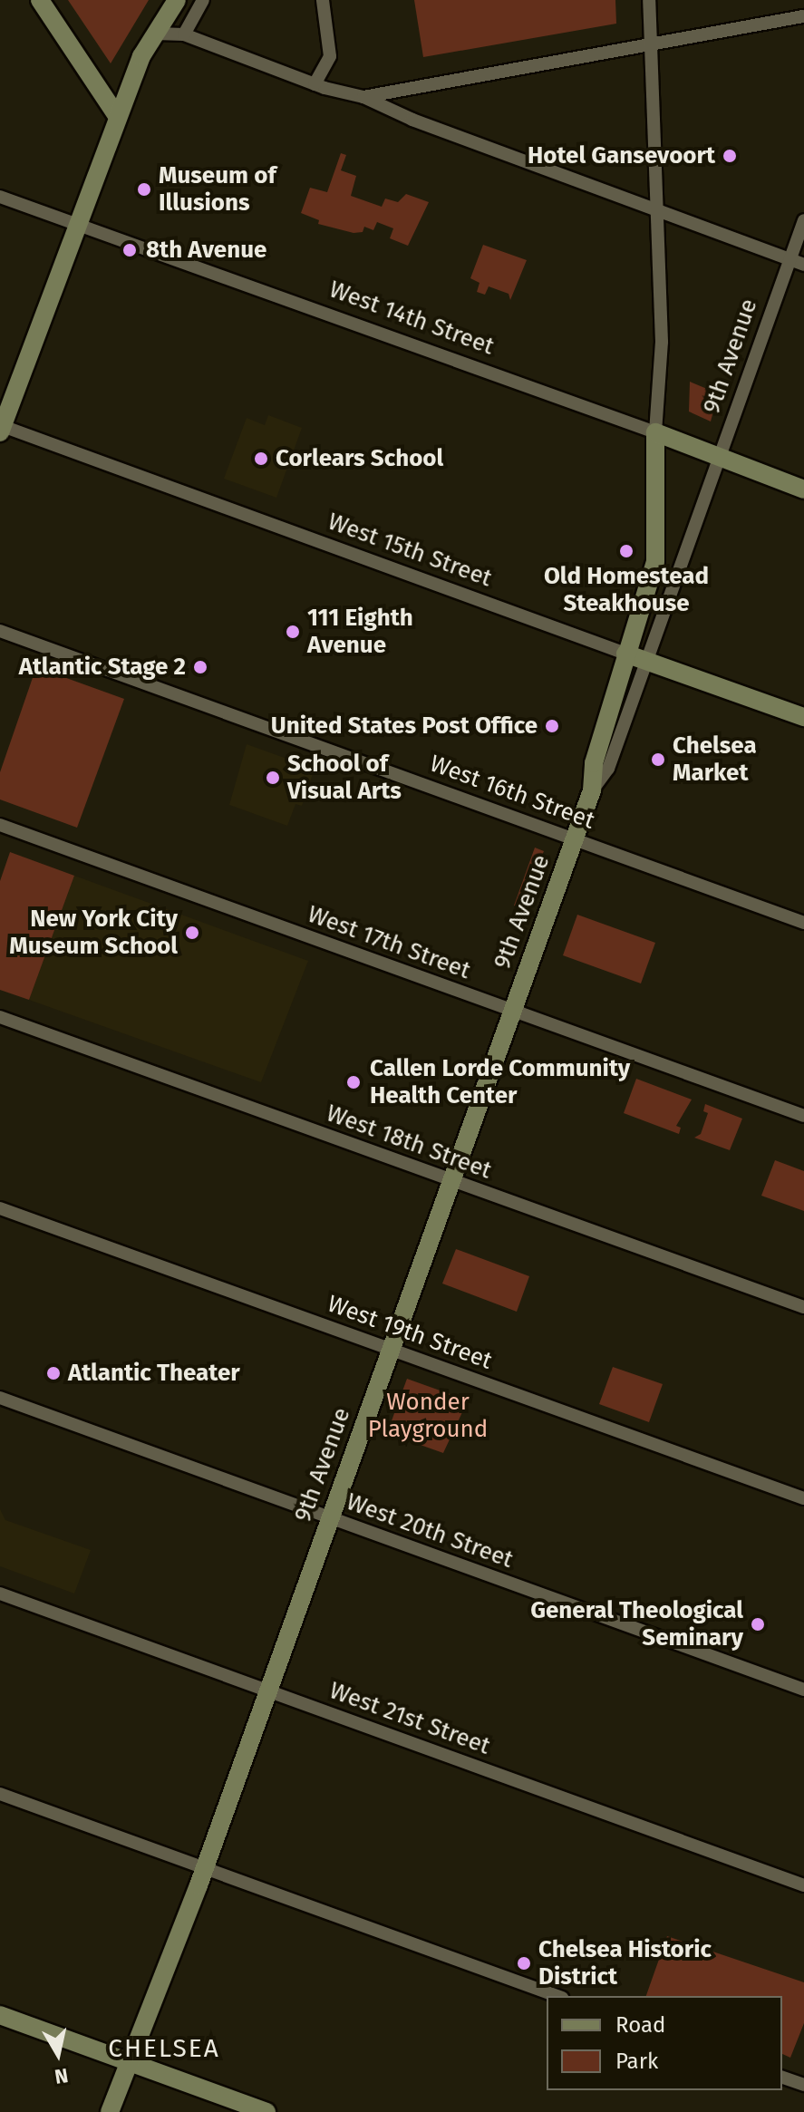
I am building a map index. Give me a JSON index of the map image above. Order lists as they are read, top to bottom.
{
  "streets": {
    "main road": ["West 14th Street", "9th Avenue", "West 15th Street"],
    "street": [
      "West 16th Street",
      "West 17th Street",
      "West 18th Street",
      "West 19th Street",
      "West 20th Street",
      "West 21st Street"
    ]
  },
  "crossings": [
    ["West 14th Street", "9th Avenue"],
    ["9th Avenue", "West 15th Street"],
    ["9th Avenue", "West 16th Street"],
    ["9th Avenue", "West 17th Street"],
    ["9th Avenue", "West 18th Street"],
    ["9th Avenue", "West 19th Street"],
    ["9th Avenue", "West 20th Street"],
    ["9th Avenue", "West 21st Street"]
  ],
  "districts": ["CHELSEA"],
  "parks": ["Wonder Playground"],
  "places": [
    "Hotel Gansevoort",
    "Museum of Illusions",
    "8th Avenue",
    "Corlears School",
    "Old Homestead Steakhouse",
    "111 Eighth Avenue",
    "Atlantic Stage 2",
    "United States Post Office",
    "Chelsea Market",
    "School of Visual Arts",
    "New York City Museum School",
    "Callen Lorde Community Health Center",
    "Atlantic Theater",
    "General Theological Seminary",
    "Chelsea Historic District"
  ],
  "legend": ["Road", "Park"],
  "north": "bottom"
}
